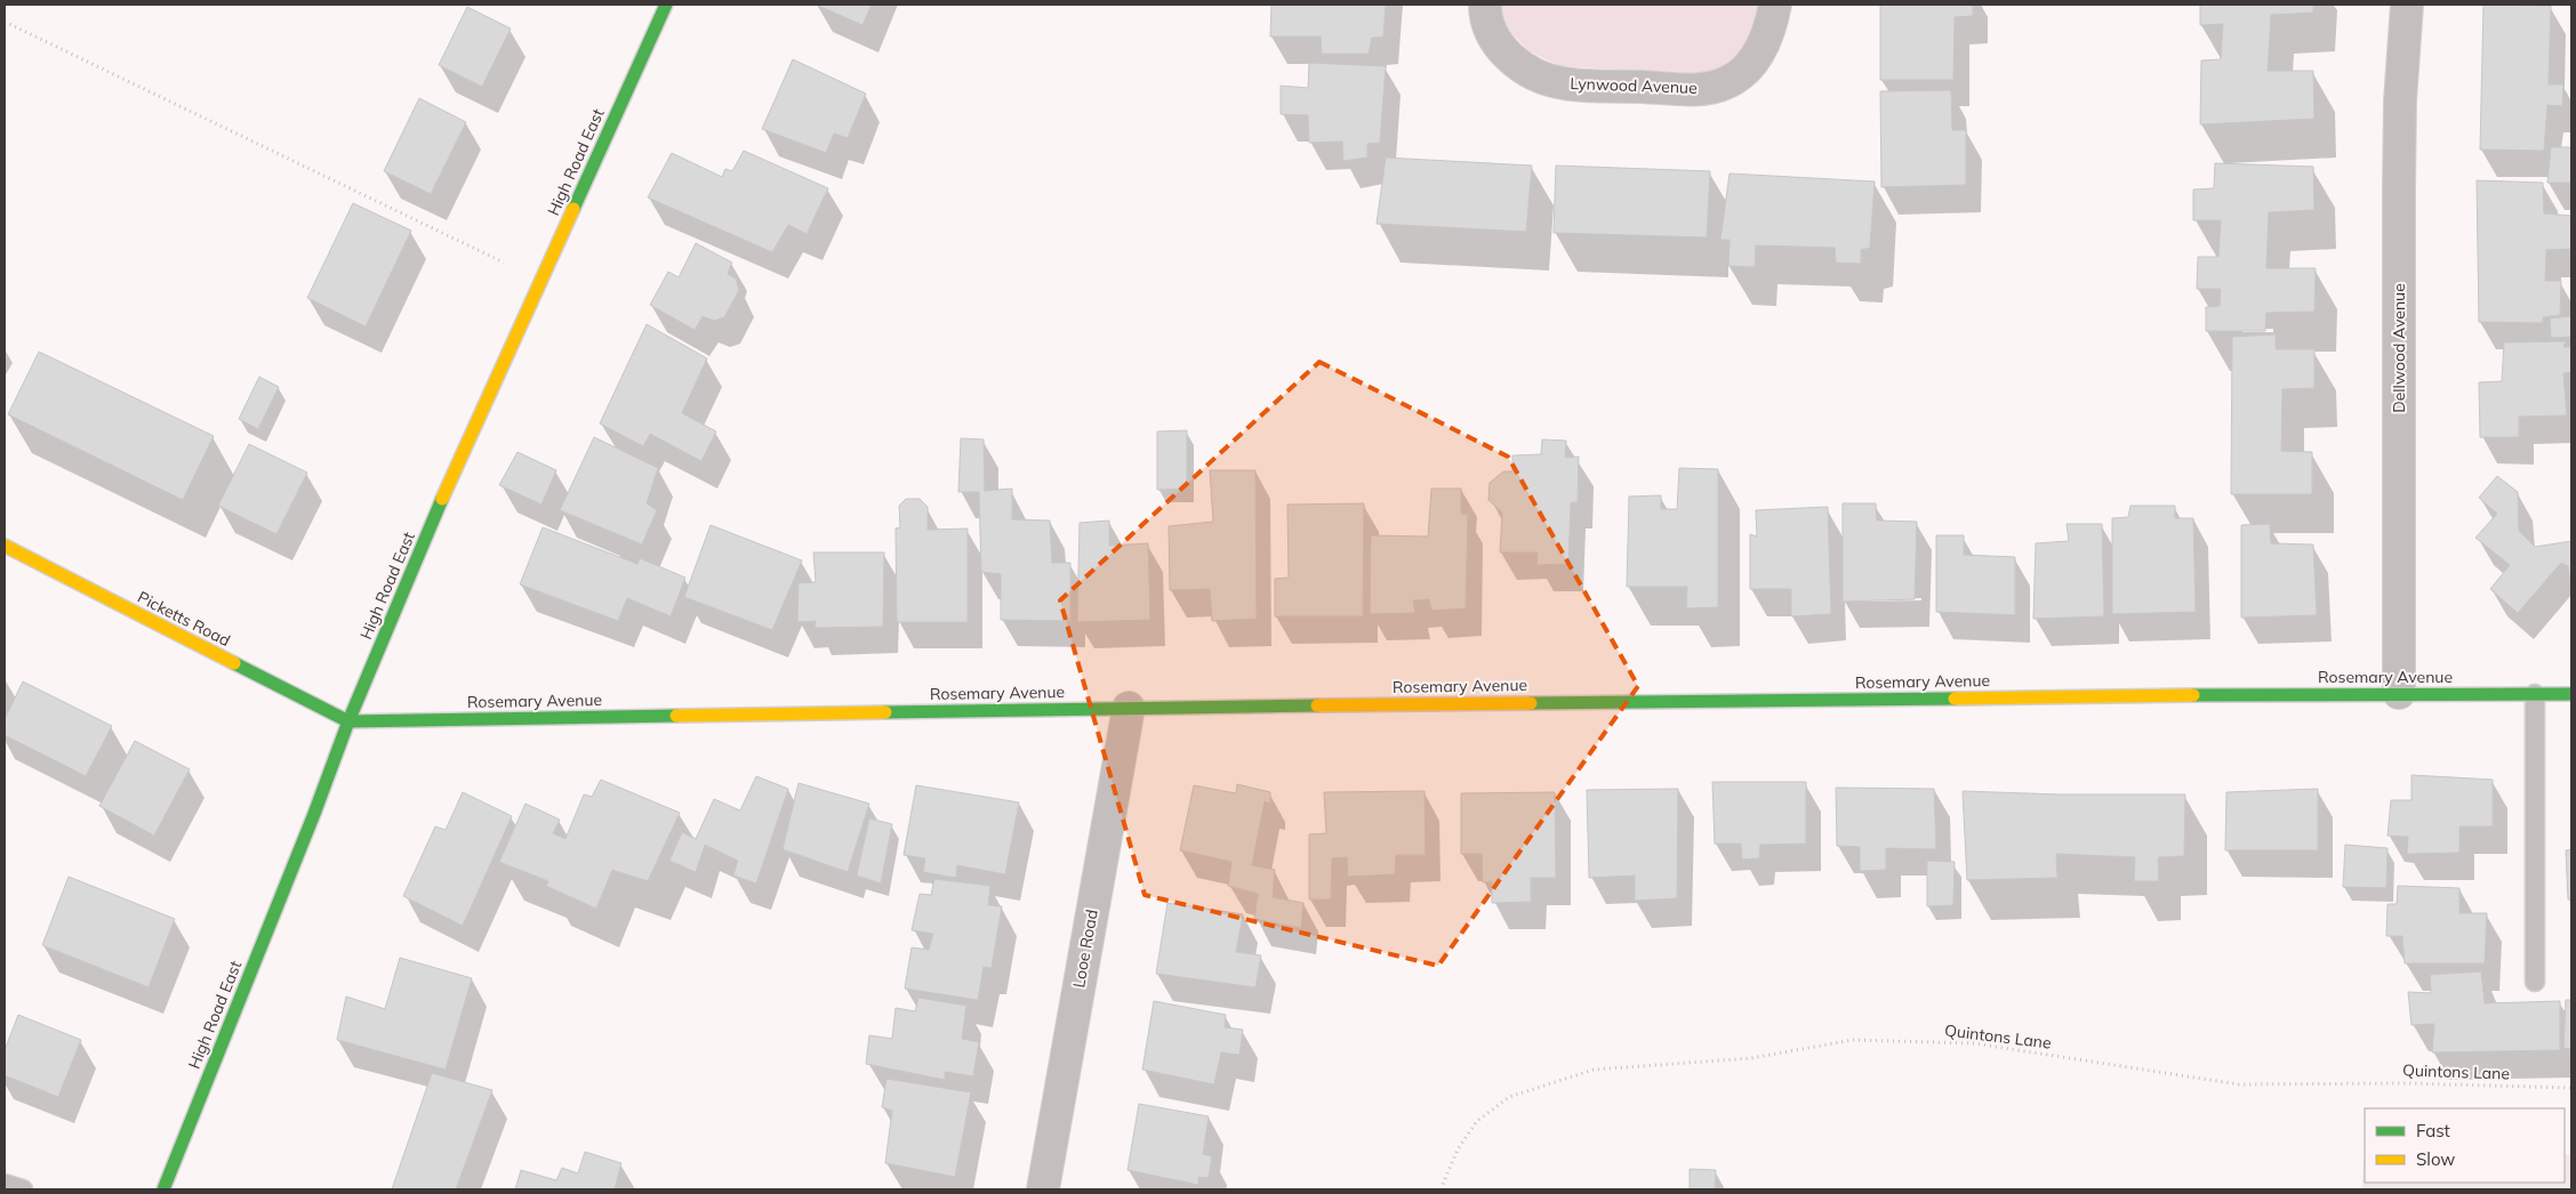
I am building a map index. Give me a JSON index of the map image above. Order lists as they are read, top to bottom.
{
  "streets": {
    "street": [
      "Lynwood Avenue",
      "High Road East",
      "Dellwood Avenue",
      "Picketts Road",
      "Rosemary Avenue",
      "Looe Road"
    ],
    "path": ["Quintons Lane"]
  },
  "crossings": [
    ["High Road East", "Picketts Road"],
    ["High Road East", "Rosemary Avenue"],
    ["Dellwood Avenue", "Rosemary Avenue"],
    ["Picketts Road", "Rosemary Avenue"],
    ["Rosemary Avenue", "Looe Road"]
  ],
  "legend": ["Fast", "Slow"]
}
